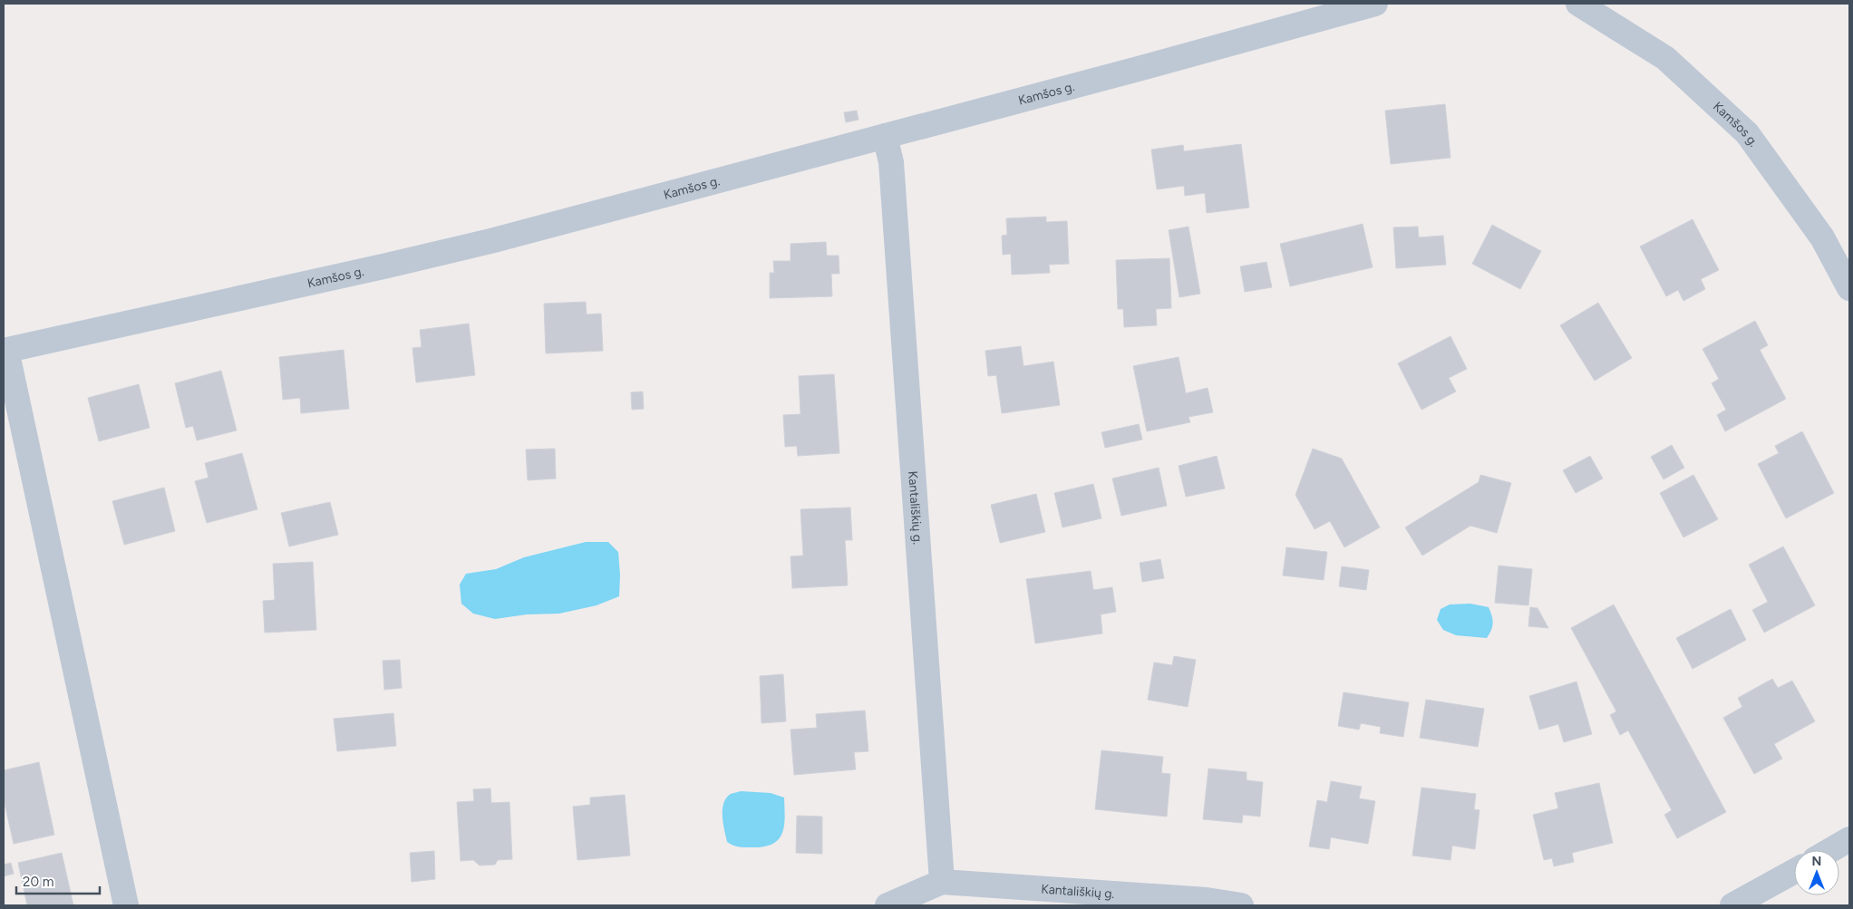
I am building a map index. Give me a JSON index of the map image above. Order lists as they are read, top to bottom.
{
  "streets": {
    "street": ["Kamšos g.", "Kantališkių g."]
  },
  "crossings": [
    ["Kamšos g.", "Kantališkių g."]
  ],
  "scale_bar": "20 m",
  "north": "top"
}
